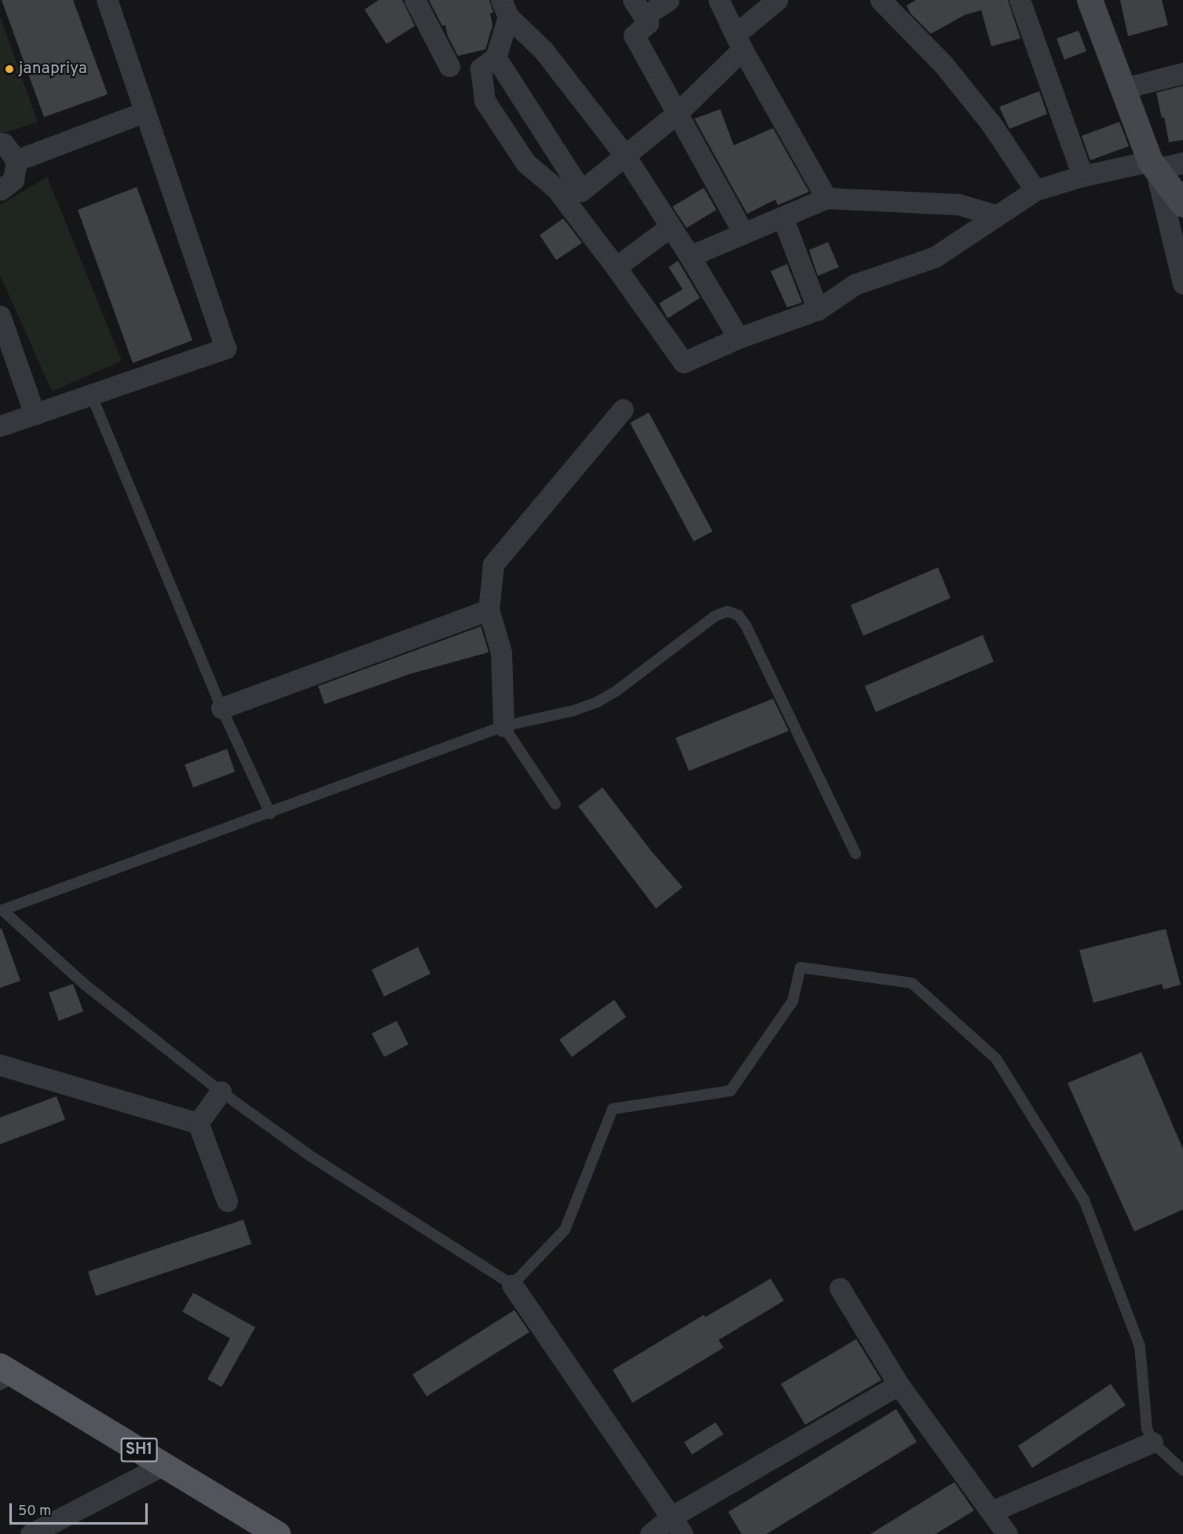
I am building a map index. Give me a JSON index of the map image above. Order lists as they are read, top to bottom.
{
  "streets": {
    "main road": ["SH1"]
  },
  "places": ["janapriya"],
  "scale_bar": "50 m"
}
